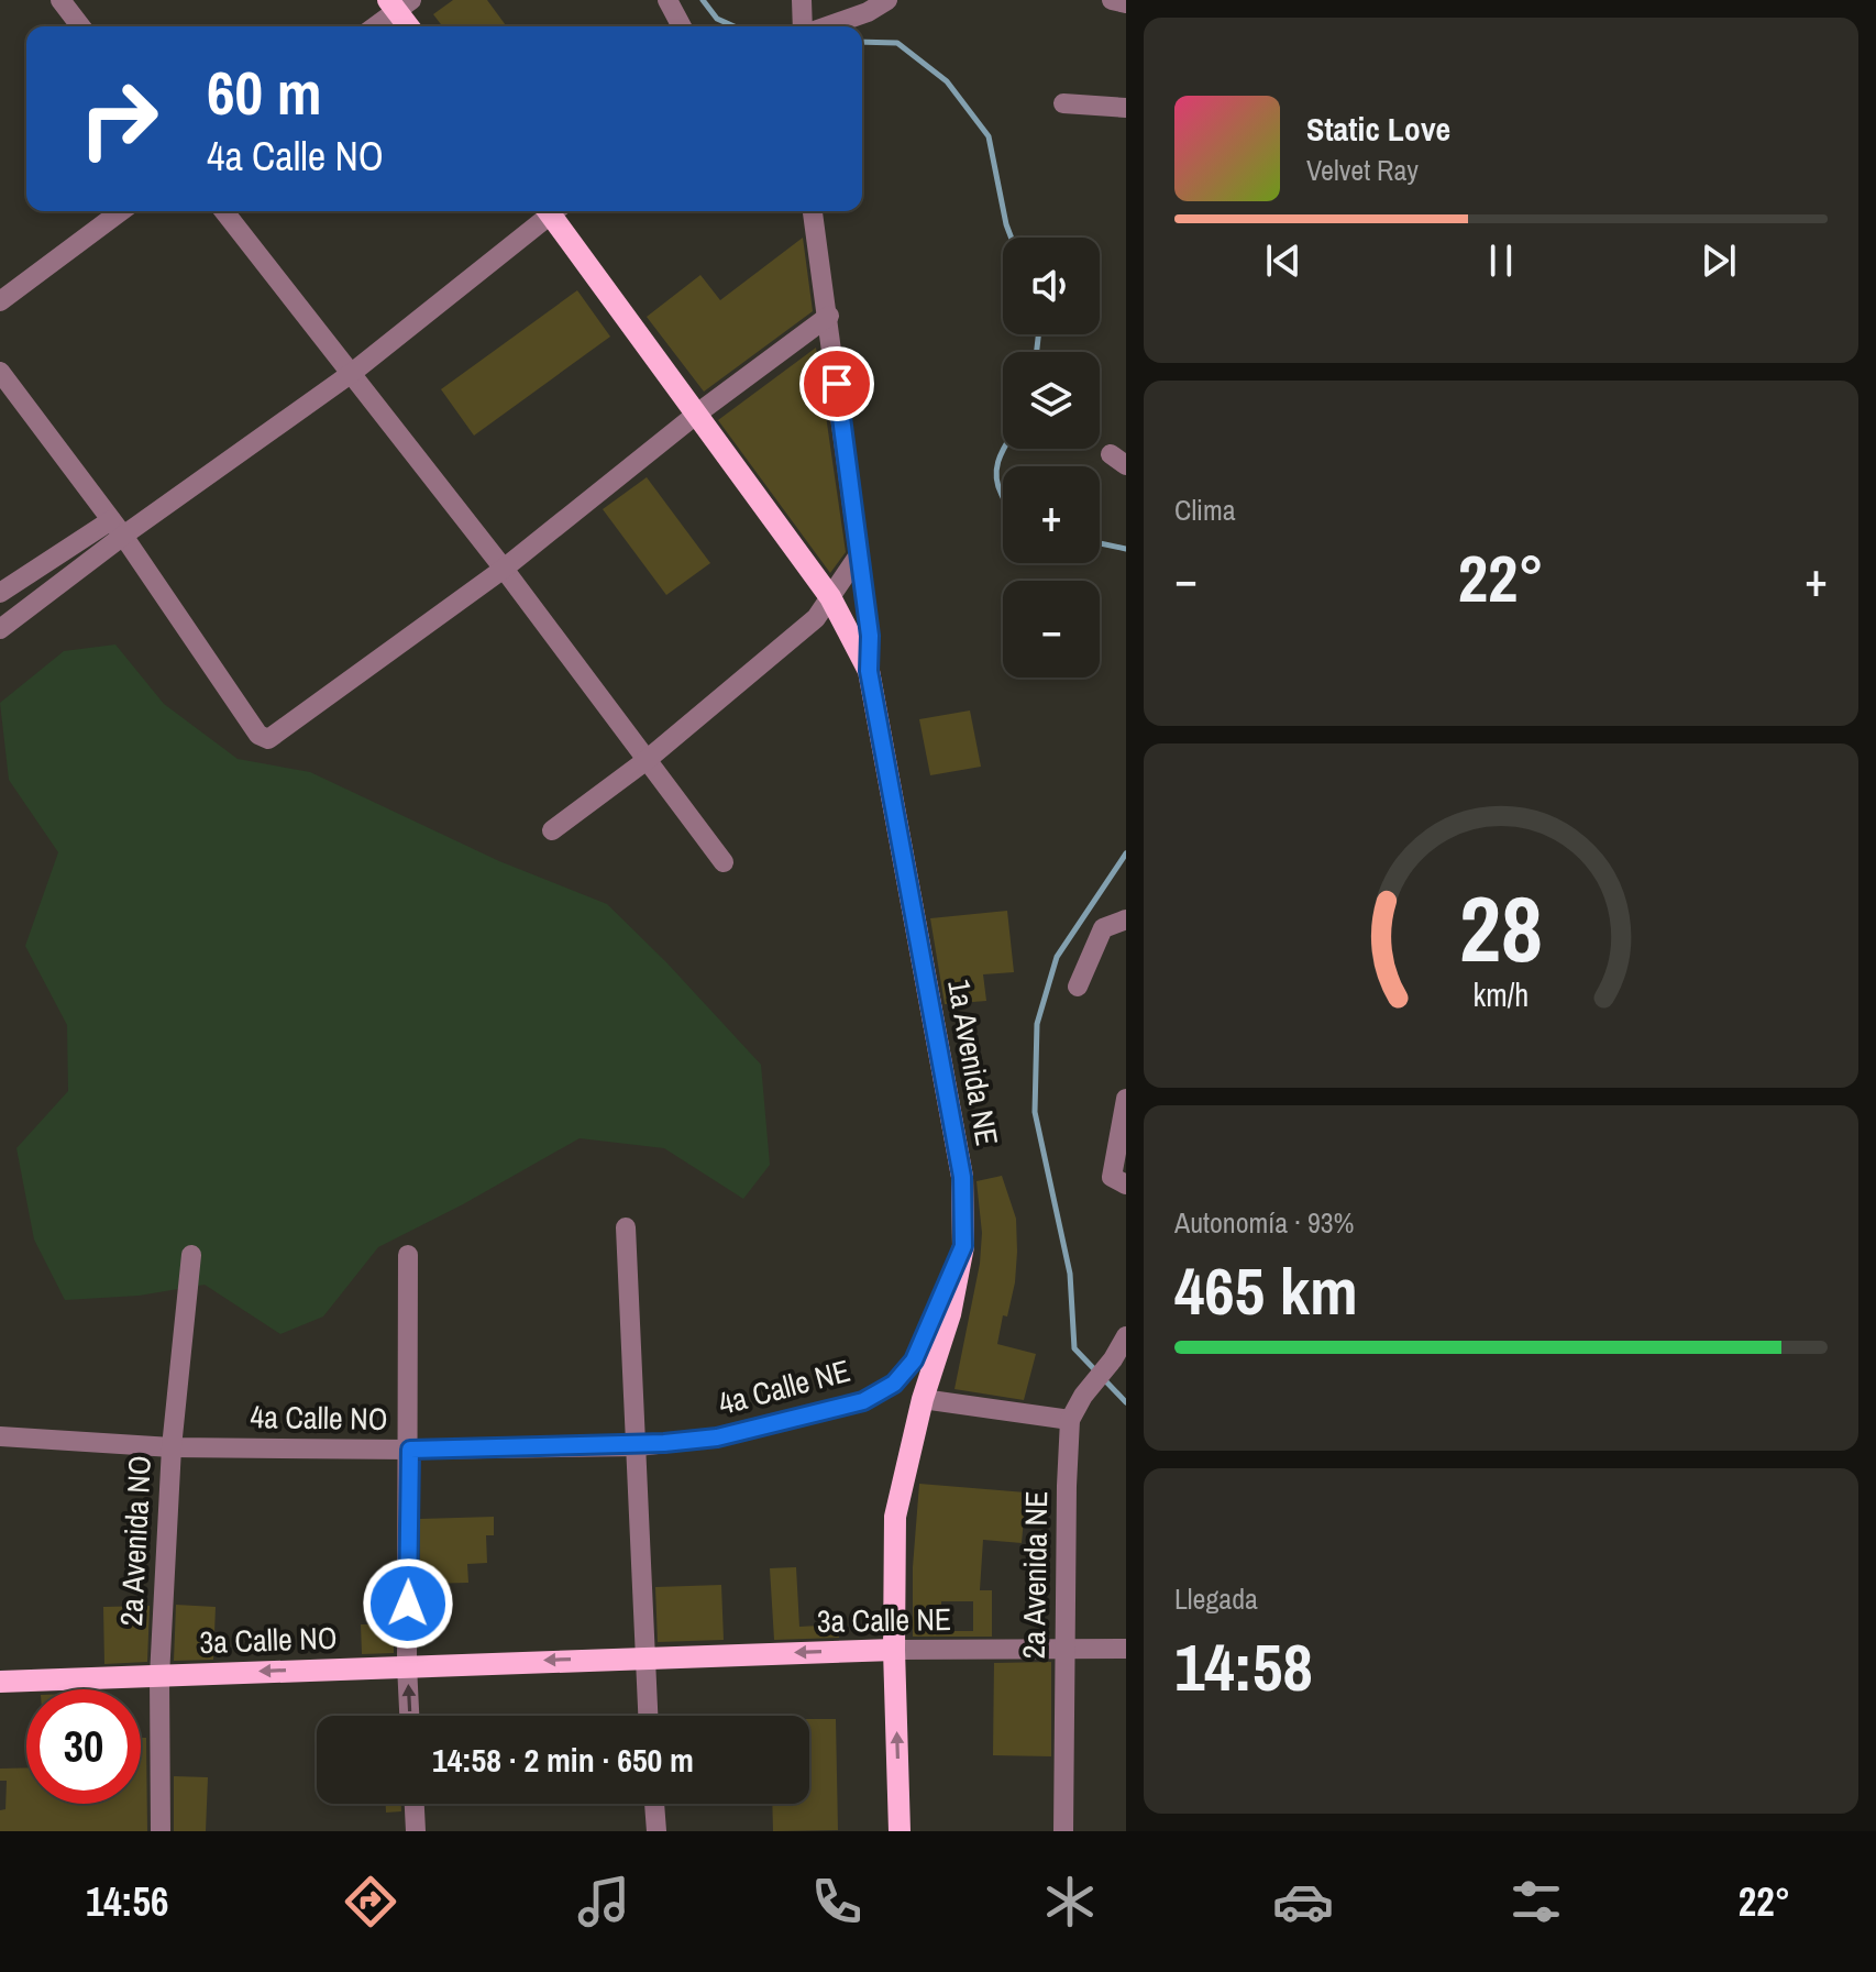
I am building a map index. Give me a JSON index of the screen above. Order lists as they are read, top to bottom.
{
  "streets": {
    "main road": ["1a Avenida NE", "3a Calle NE", "3a Calle NO"],
    "street": [
      "4a Calle NE",
      "4a Calle NO",
      "2a Avenida NO",
      "2a Avenida NE"
    ]
  },
  "crossings": [
    ["1a Avenida NE", "4a Calle NE"],
    ["1a Avenida NE", "3a Calle NE"],
    ["4a Calle NE", "4a Calle NO"],
    ["4a Calle NO", "2a Avenida NO"],
    ["2a Avenida NO", "3a Calle NO"],
    ["2a Avenida NE", "3a Calle NE"],
    ["3a Calle NE", "3a Calle NO"]
  ],
  "one_way": ["3a Calle NE", "3a Calle NO"],
  "page": {
    "turn": ["60 m", "4a Calle NO"],
    "song": ["Static Love", "Velvet Ray"],
    "map_buttons": ["+", "−"],
    "tile": [
      "Clima",
      ["Autonomía · 93%", "465 km"],
      ["Llegada", "14:58"]
    ],
    "heat": ["−", "22°", "+"],
    "limit": "30",
    "trip": "14:58 · 2 min · 650 m",
    "tabs": ["14:56", "22°"],
    "gauge": ["28", "km/h"]
  }
}
